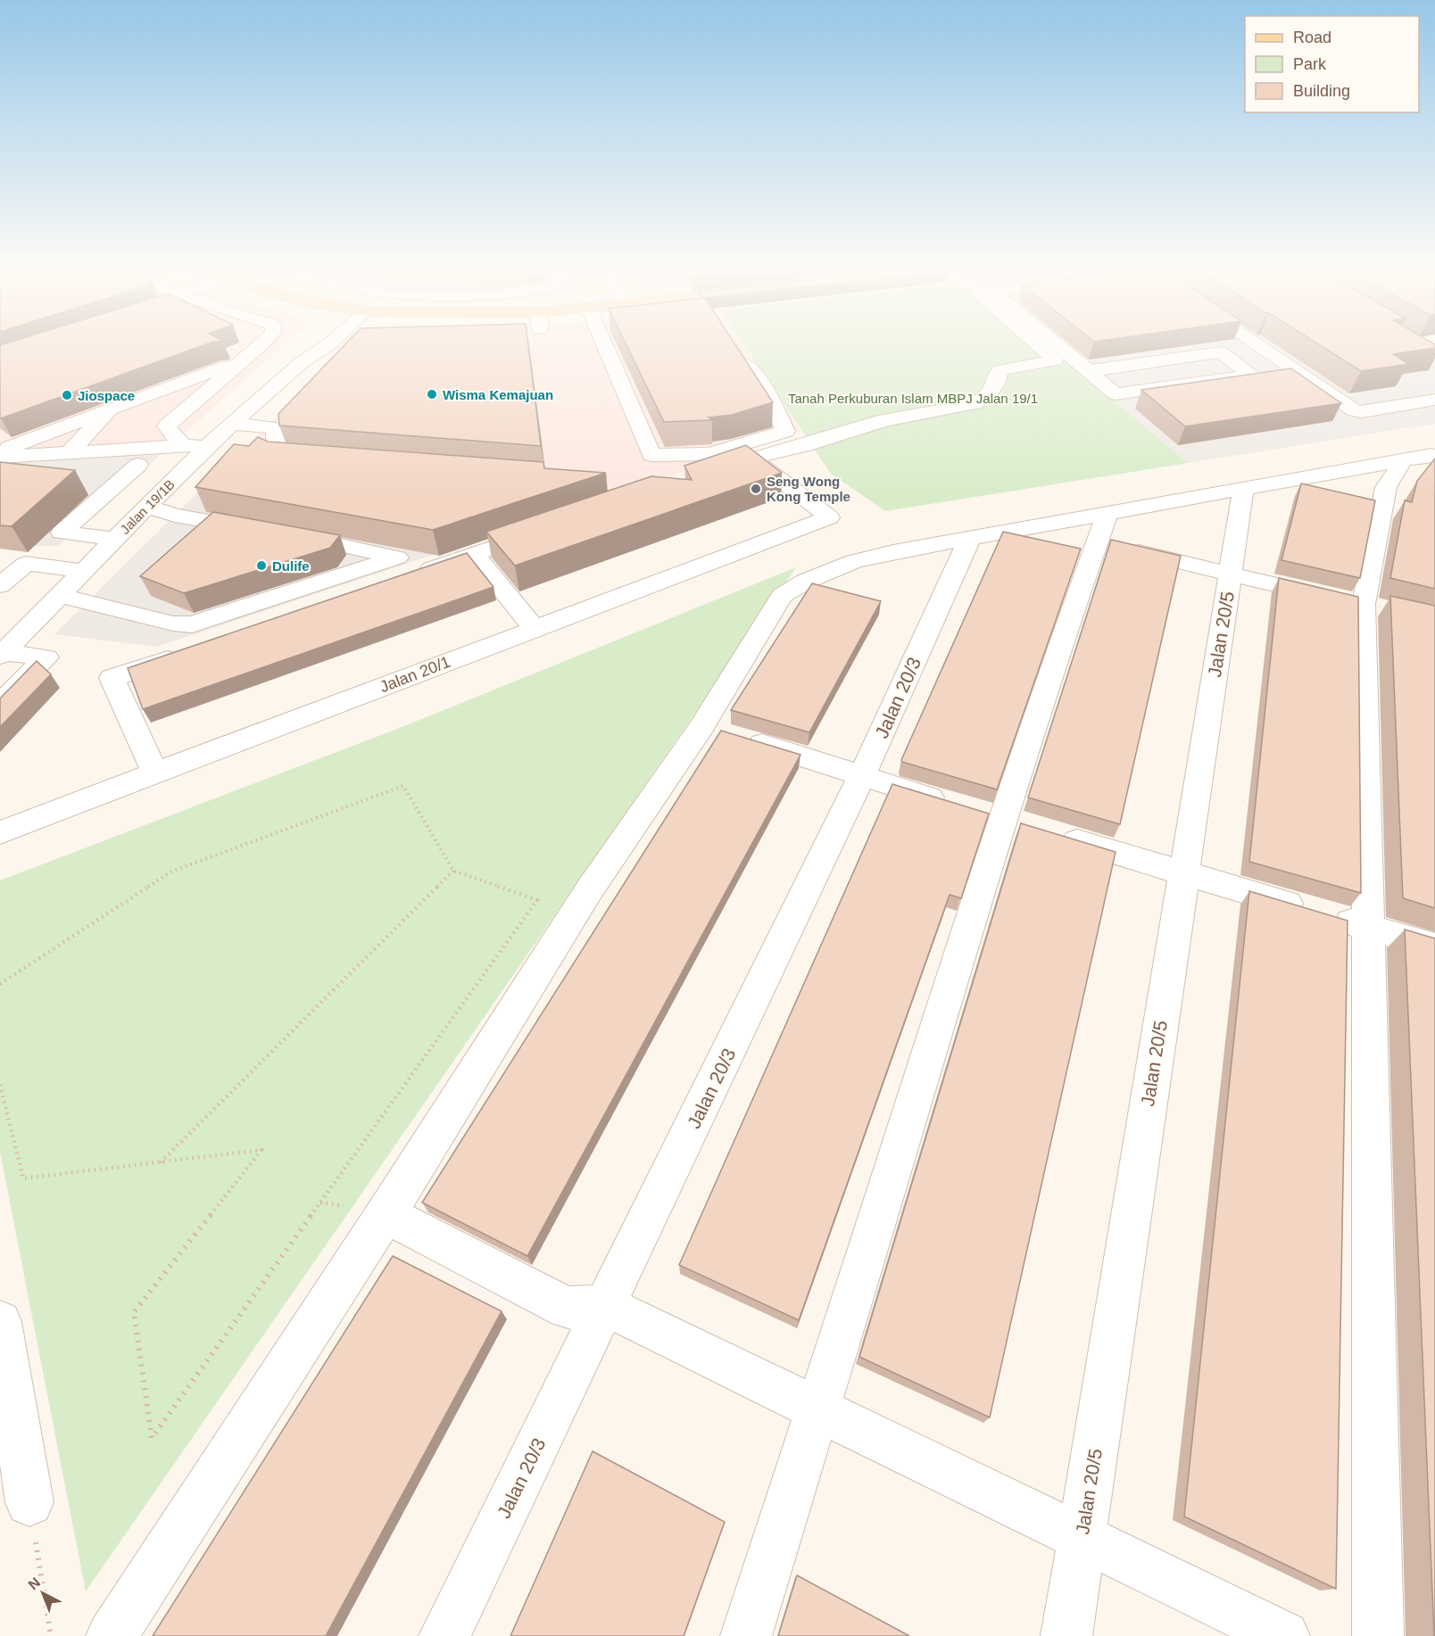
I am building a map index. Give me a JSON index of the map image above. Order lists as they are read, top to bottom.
{
  "streets": {
    "street": [
      "Jalan 19/1B",
      "Jalan 20/5",
      "Jalan 20/1",
      "Jalan 20/3"
    ]
  },
  "parks": ["Tanah Perkuburan Islam MBPJ Jalan 19/1"],
  "places": [
    "Wisma Kemajuan",
    "Jiospace",
    "Seng Wong Kong Temple",
    "Dulife"
  ],
  "legend": ["Road", "Park", "Building"],
  "north": "top left"
}
